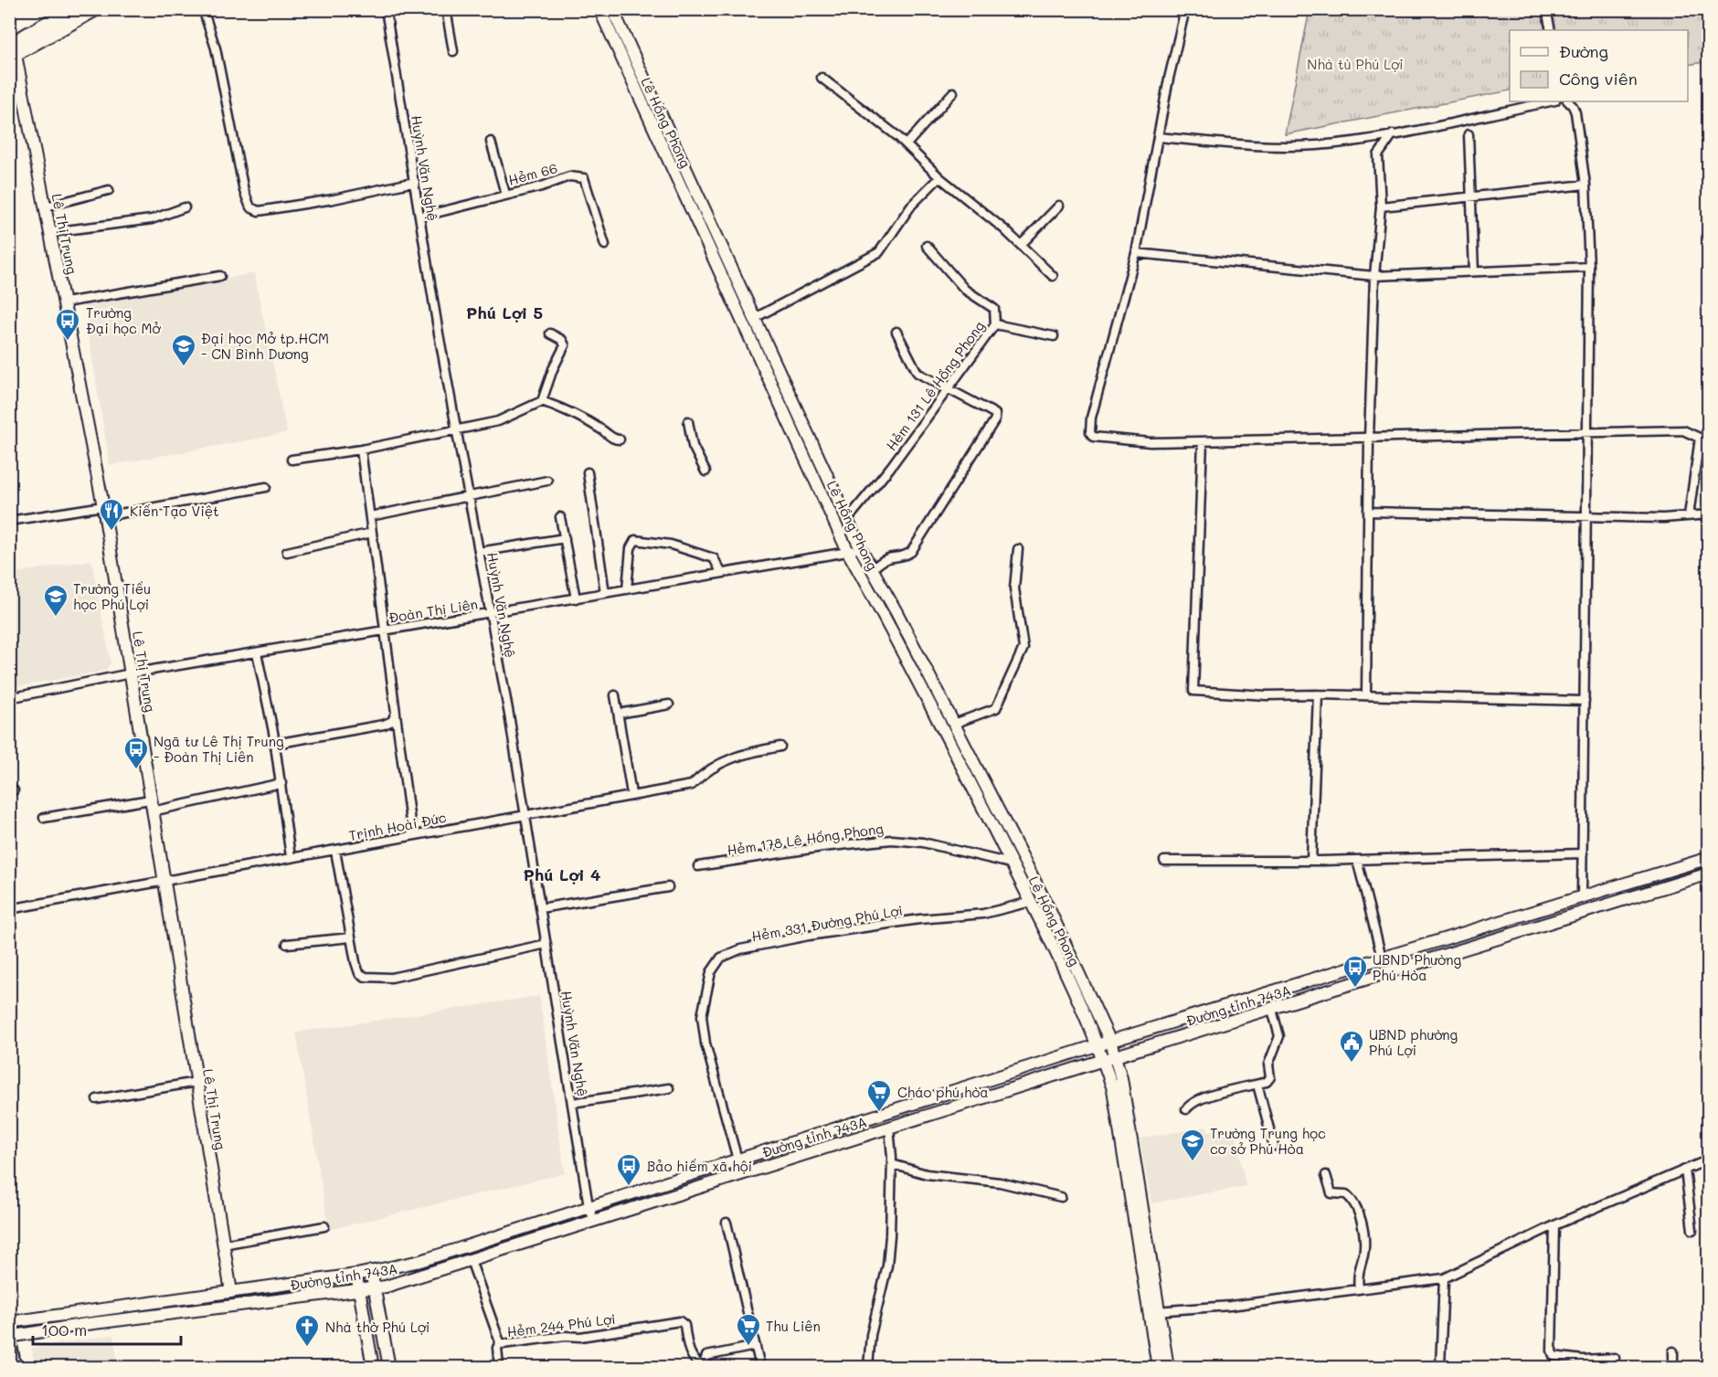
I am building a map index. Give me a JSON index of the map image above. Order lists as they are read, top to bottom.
{
  "streets": {
    "street": [
      "Lê Hồng Phong",
      "Huỳnh Văn Nghệ",
      "Hẻm 66",
      "Lê Thị Trung",
      "Hẻm 131 Lê Hồng Phong",
      "Đoàn Thị Liên",
      "Trịnh Hoài Đức",
      "Hẻm 178 Lê Hồng Phong",
      "Hẻm 331 Đường Phú Lợi",
      "Đường tỉnh 743A",
      "Hẻm 244 Phú Lợi"
    ]
  },
  "crossings": [
    ["Lê Hồng Phong", "Hẻm 131 Lê Hồng Phong"],
    ["Lê Hồng Phong", "Đoàn Thị Liên"],
    ["Lê Hồng Phong", "Hẻm 178 Lê Hồng Phong"],
    ["Lê Hồng Phong", "Hẻm 331 Đường Phú Lợi"],
    ["Lê Hồng Phong", "Đường tỉnh 743A"],
    ["Huỳnh Văn Nghệ", "Hẻm 66"],
    ["Huỳnh Văn Nghệ", "Đoàn Thị Liên"],
    ["Huỳnh Văn Nghệ", "Trịnh Hoài Đức"],
    ["Huỳnh Văn Nghệ", "Đường tỉnh 743A"],
    ["Lê Thị Trung", "Đoàn Thị Liên"],
    ["Lê Thị Trung", "Trịnh Hoài Đức"],
    ["Lê Thị Trung", "Đường tỉnh 743A"],
    ["Hẻm 331 Đường Phú Lợi", "Đường tỉnh 743A"],
    ["Đường tỉnh 743A", "Hẻm 244 Phú Lợi"]
  ],
  "districts": ["Phú Lợi 5", "Phú Lợi 4"],
  "parks": ["Nhà tù Phú Lợi"],
  "places": {
    "bus stop": [
      "Trường Đại học Mở",
      "Ngã tư Lê Thị Trung - Đoàn Thị Liên",
      "UBND Phường Phú Hòa",
      "Bảo hiểm xã hội"
    ],
    "school or university": ["Đại học Mở tp.HCM - CN Bình Dương", "Trường Tiểu học Phú Lợi", "Trường Trung học cơ sở Phú Hòa"],
    "restaurant": ["Kiến Tạo Việt"],
    "public building": ["UBND phường Phú Lợi"],
    "supermarket": ["Cháo phú hòa", "Thu Liên"],
    "church": ["Nhà thờ Phú Lợi"]
  },
  "legend": ["Đường", "Công viên"],
  "scale_bar": "100 m"
}
